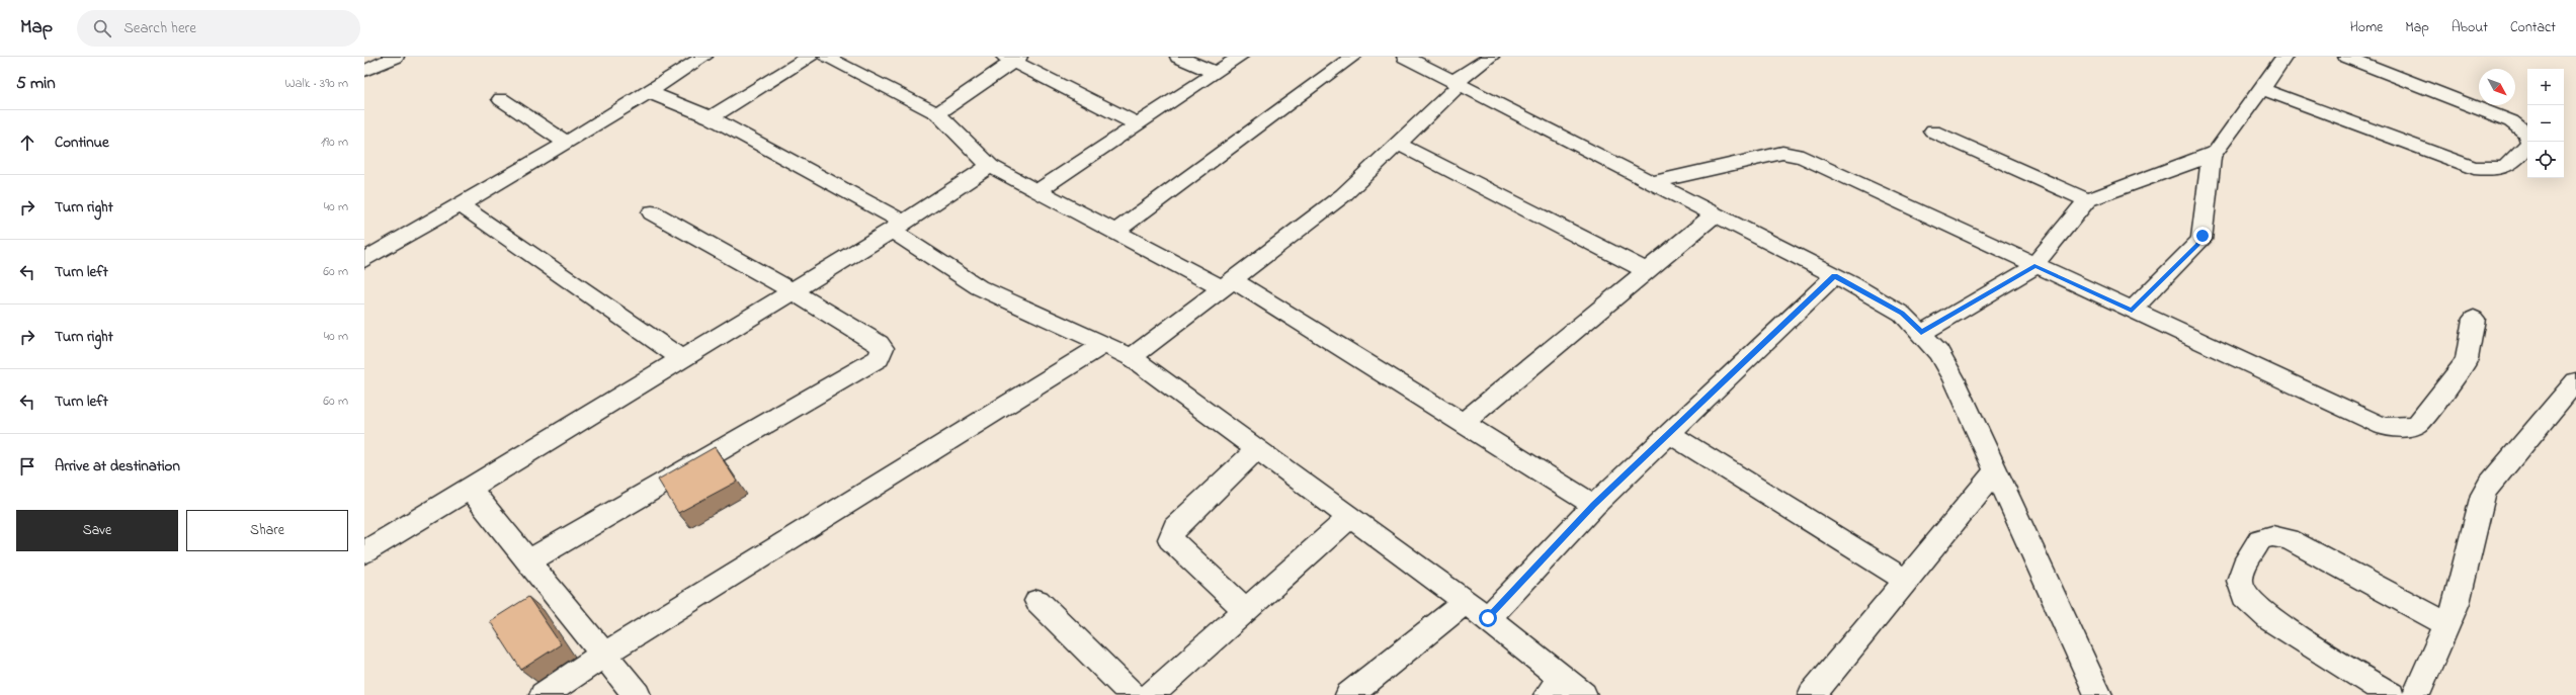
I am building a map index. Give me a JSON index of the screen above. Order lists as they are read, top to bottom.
{
  "north": "bottom right",
  "page": {
    "header": "Map",
    "search": "Search here",
    "nav": [
      "Home",
      "Map",
      "About",
      "Contact"
    ],
    "heading": ["5 min", "Walk · 390 m"],
    "map_buttons": ["+", "−"],
    "list": [
      ["Continue", "190 m"],
      ["Turn right", "40 m"],
      ["Turn left", "60 m"],
      ["Turn right", "40 m"],
      ["Turn left", "60 m"],
      "Arrive at destination"
    ],
    "buttons": ["Save", "Share"]
  }
}
